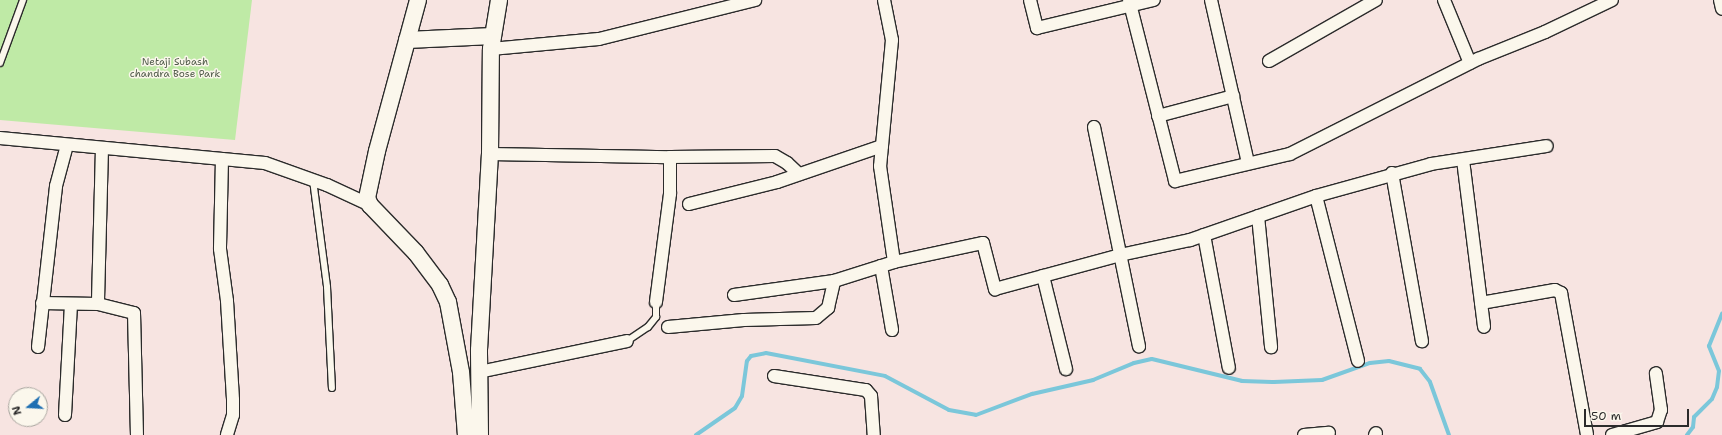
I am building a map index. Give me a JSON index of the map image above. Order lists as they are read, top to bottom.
{
  "parks": ["Netaji Subash chandra Bose Park"],
  "scale_bar": "50 m",
  "north": "left"
}
